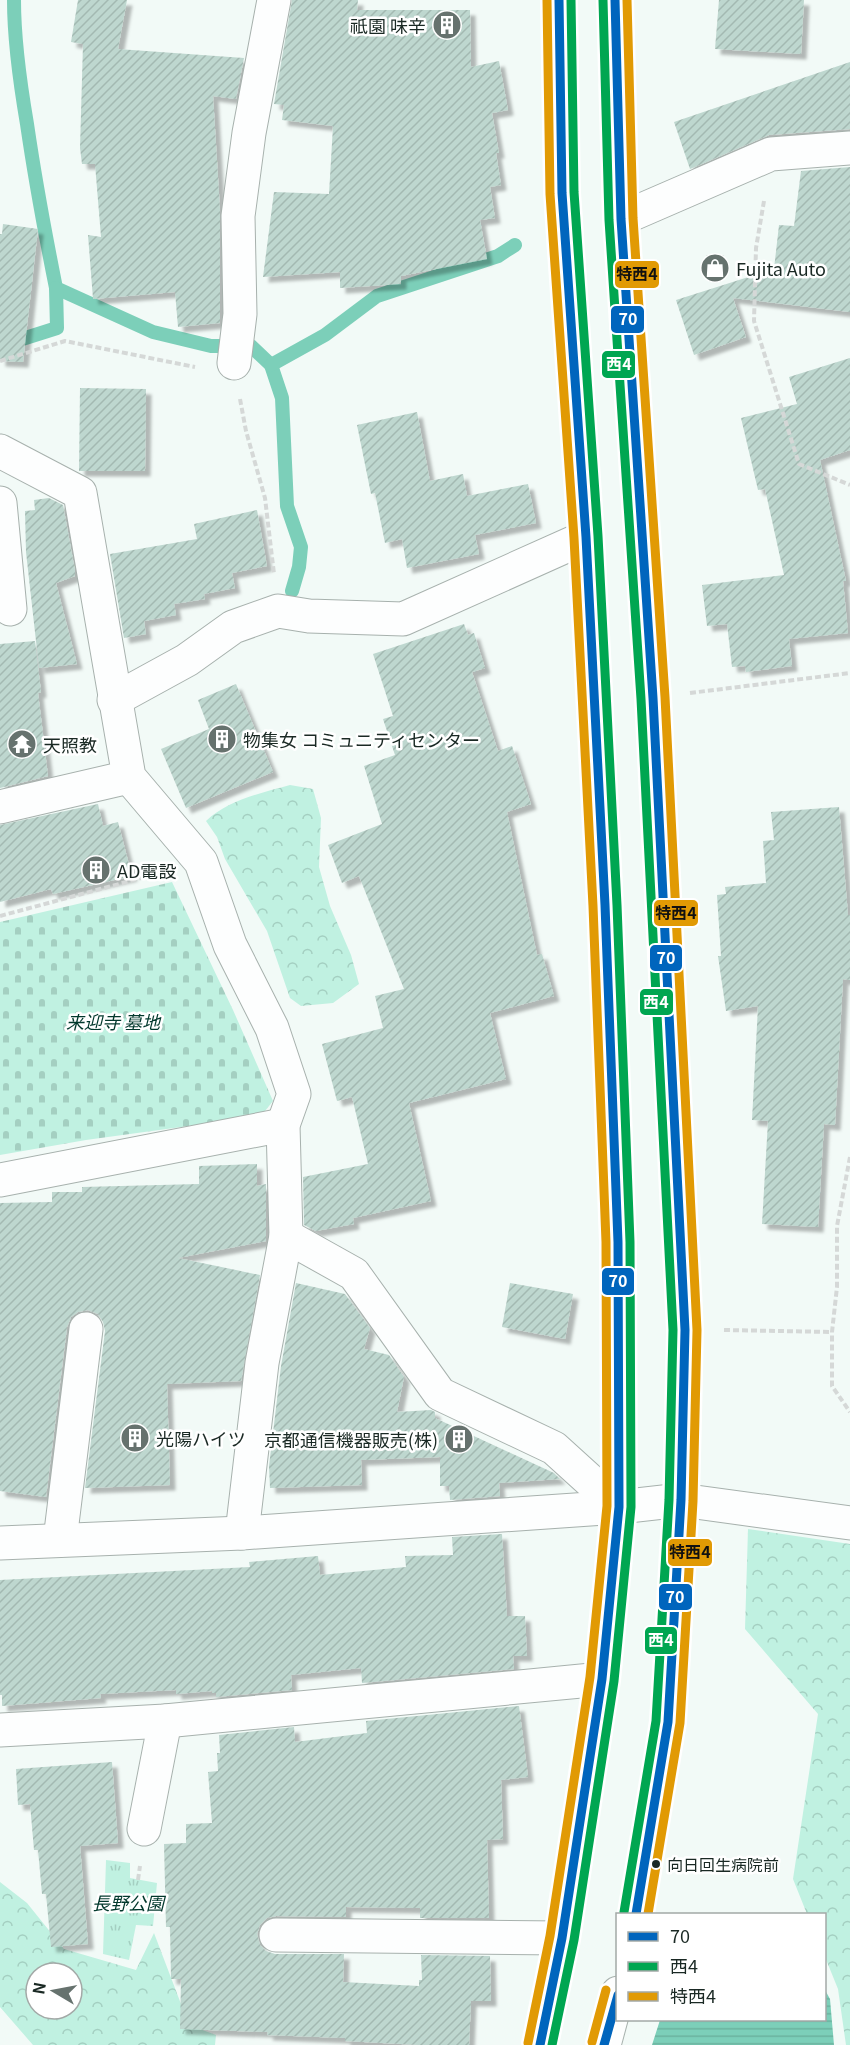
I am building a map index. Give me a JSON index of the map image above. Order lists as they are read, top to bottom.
{
  "parks": ["来迎寺 墓地", "長野公園"],
  "places": {
    "building": [
      "祇園 味辛",
      "物集女 コミュニティセンター",
      "AD電設",
      "光陽ハイツ",
      "京都通信機器販売(株)"
    ],
    "shop": ["Fujita Auto"],
    "temple": ["天照教"],
    "other": ["向日回生病院前"]
  },
  "lines": ["transit line 70", "transit line 西4", "transit line 特西4"],
  "legend": ["70", "西4", "特西4"],
  "north": "left"
}
